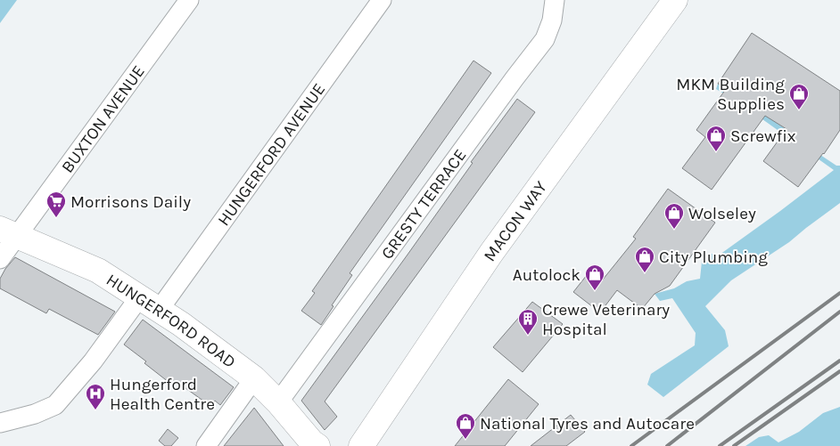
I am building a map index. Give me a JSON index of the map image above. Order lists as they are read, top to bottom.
{
  "streets": {
    "main road": ["MACON WAY", "HUNGERFORD ROAD"],
    "street": ["BUXTON AVENUE", "HUNGERFORD AVENUE", "GRESTY TERRACE"]
  },
  "crossings": [
    ["BUXTON AVENUE", "HUNGERFORD ROAD"],
    ["HUNGERFORD AVENUE", "HUNGERFORD ROAD"],
    ["GRESTY TERRACE", "HUNGERFORD ROAD"]
  ],
  "places": {
    "shop": [
      "MKM Building Supplies",
      "Screwfix",
      "Wolseley",
      "City Plumbing",
      "Autolock",
      "National Tyres and Autocare"
    ],
    "supermarket": ["Morrisons Daily"],
    "building": ["Crewe Veterinary Hospital"],
    "hospital": ["Hungerford Health Centre"]
  }
}
